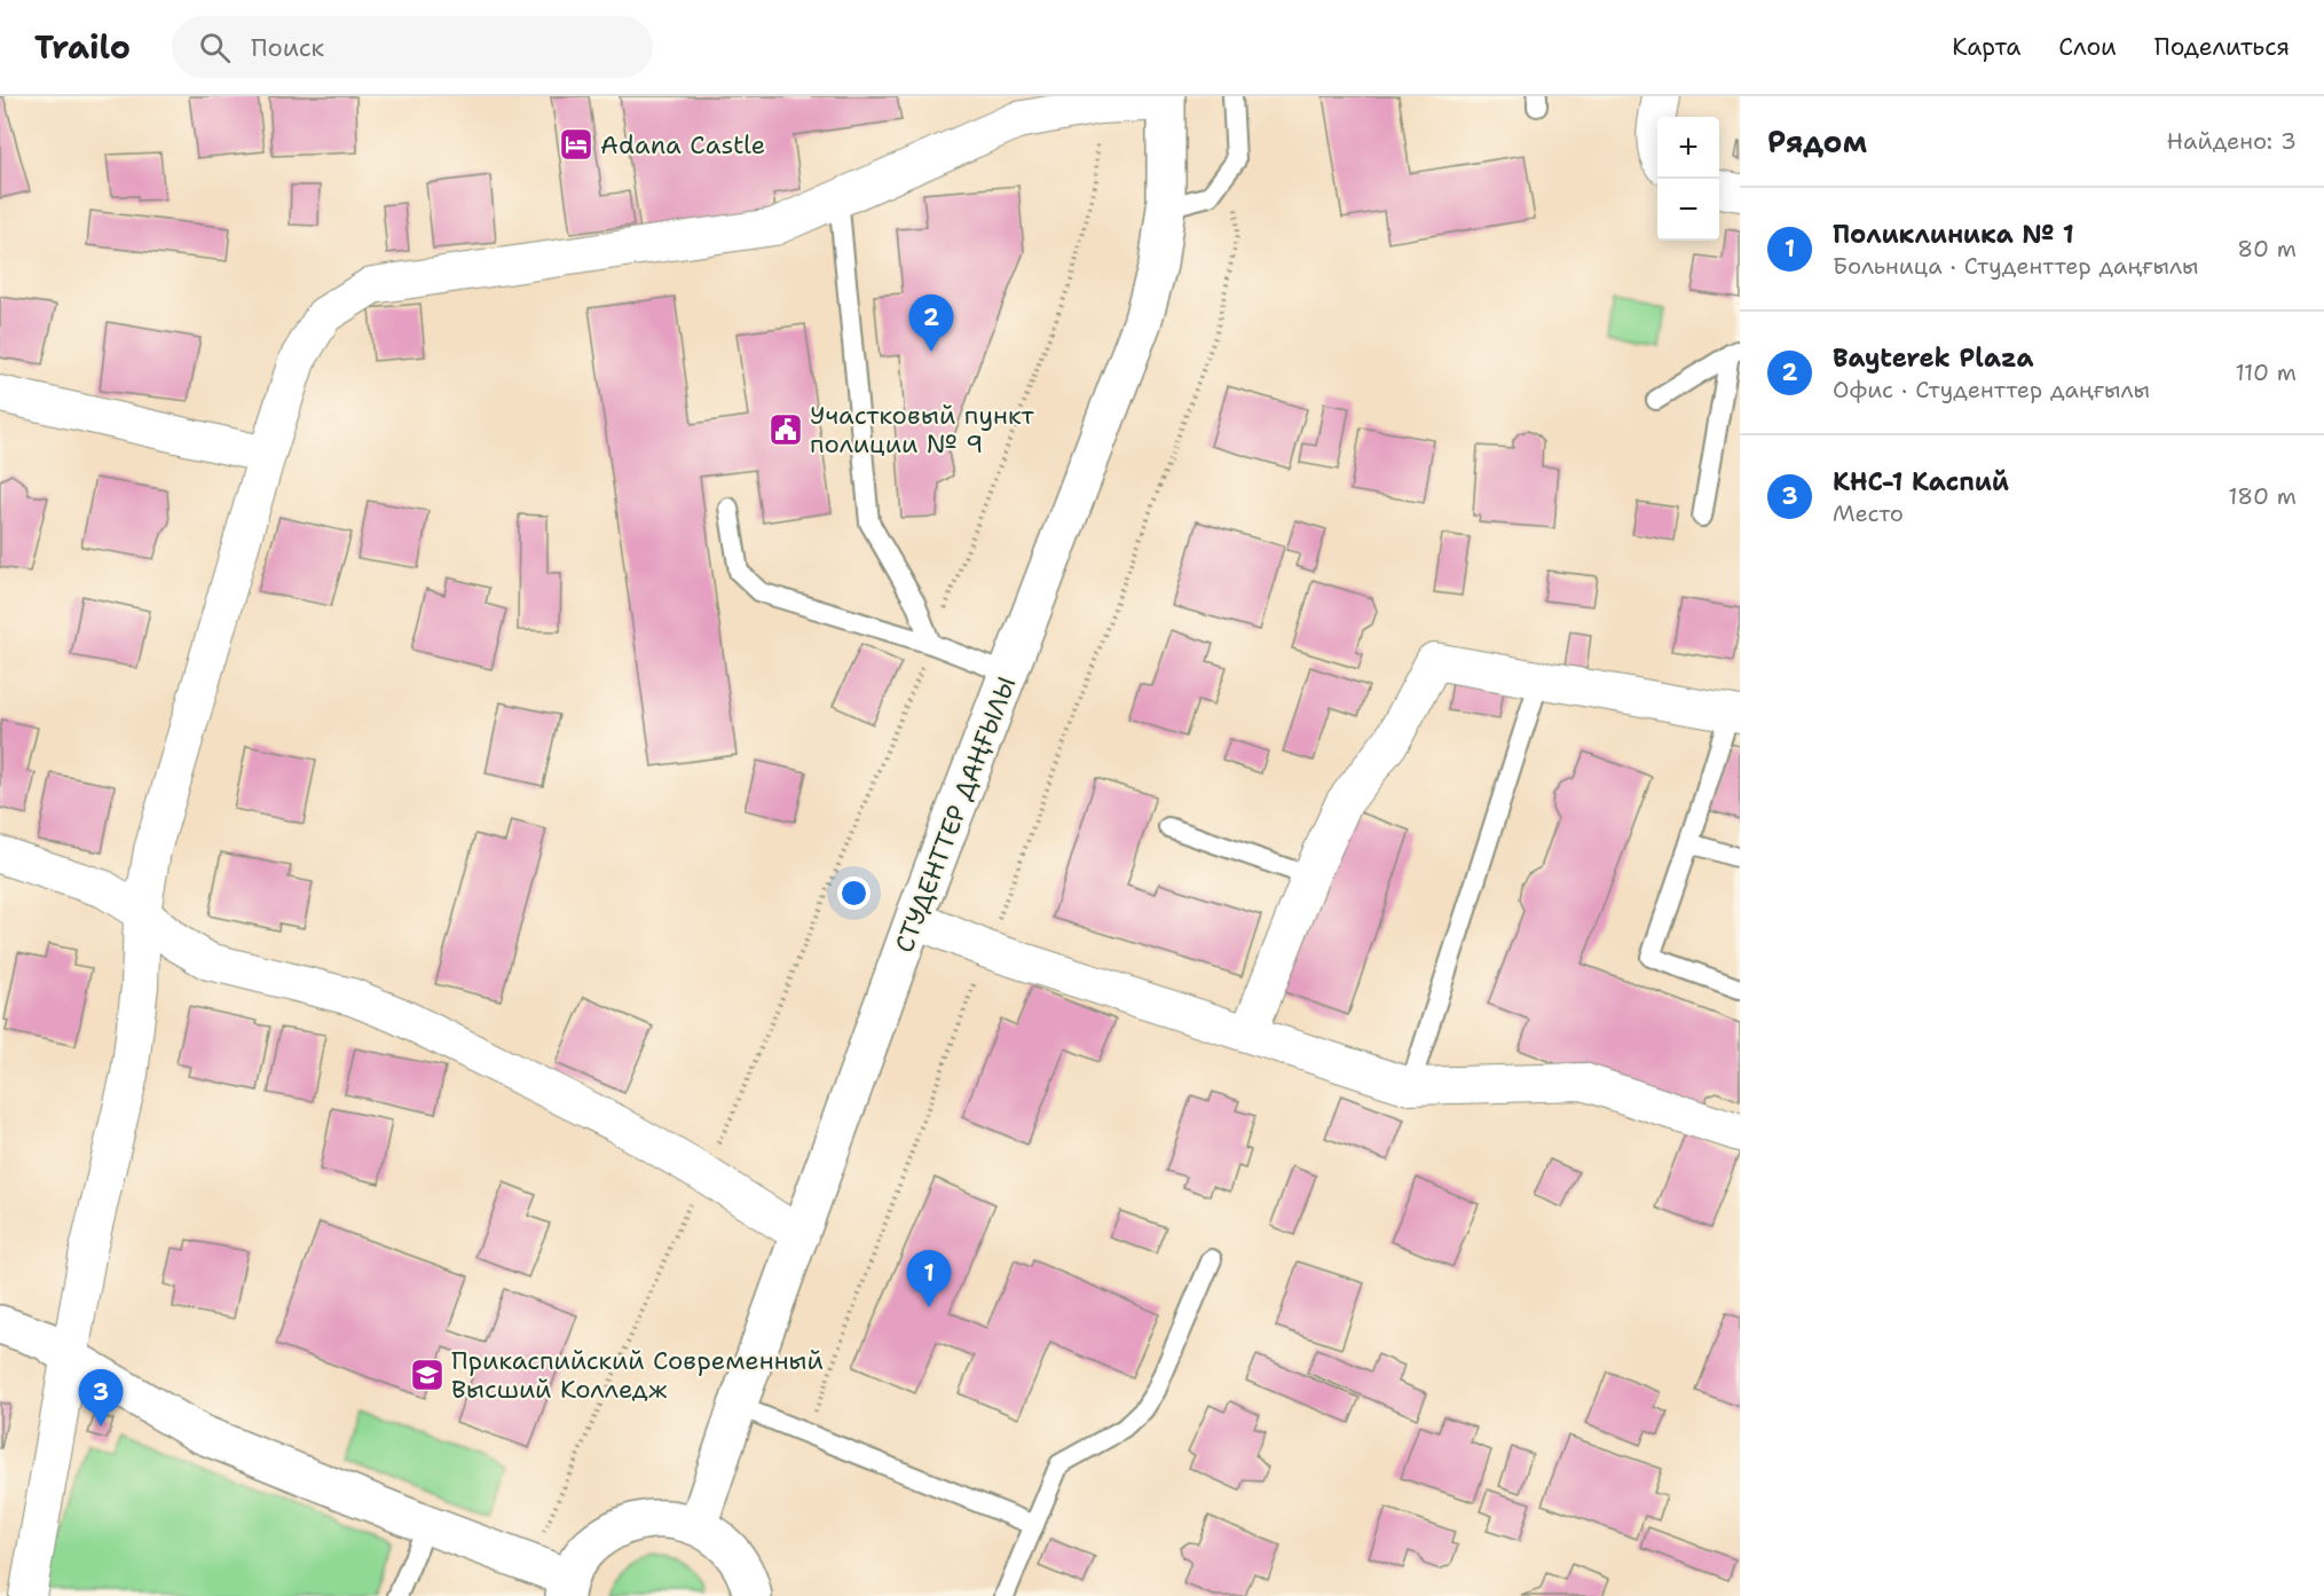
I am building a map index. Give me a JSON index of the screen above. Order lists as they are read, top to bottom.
{
  "streets": {
    "street": ["СТУДЕНТТЕР ДАҢҒЫЛЫ"]
  },
  "places": {
    "hotel": ["Adana Сastle"],
    "public building": ["Участковый пункт полиции № 9"],
    "school or university": ["Прикаспийский Современный Высший Колледж"]
  },
  "page": {
    "header": "Trailo",
    "search": "Поиск",
    "nav": ["Карта", "Слои", "Поделиться"],
    "heading": ["Рядом", "Найдено: 3"],
    "map_buttons": ["+", "−"],
    "list": [
      {
        "mark": "1",
        "name": "Поликлиника № 1",
        "note": "Больница · Студенттер даңғылы",
        "value": "80 m"
      },
      {
        "mark": "2",
        "name": "Bayterek Plaza",
        "note": "Офис · Студенттер даңғылы",
        "value": "110 m"
      },
      {
        "mark": "3",
        "name": "КНС-1 Каспий",
        "note": "Место",
        "value": "180 m"
      }
    ],
    "pins": ["2", "1", "3"]
  }
}
